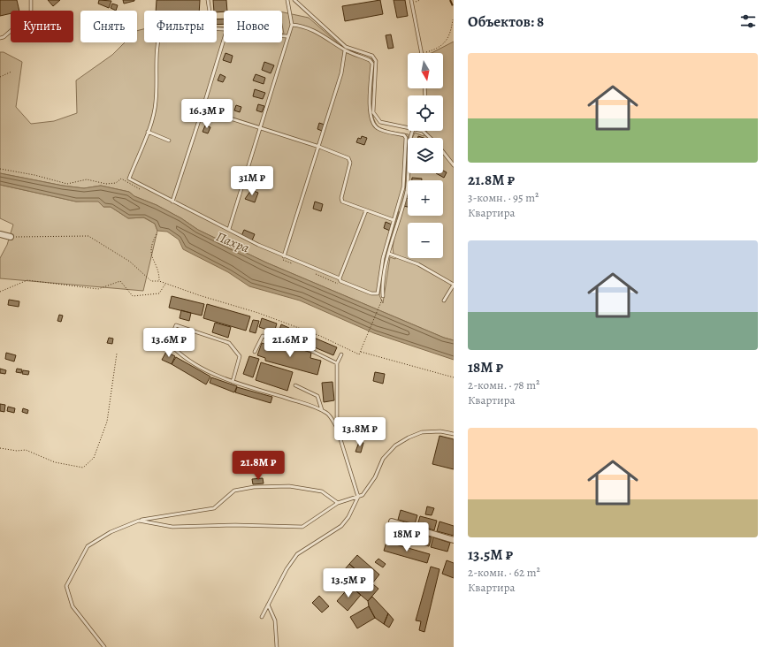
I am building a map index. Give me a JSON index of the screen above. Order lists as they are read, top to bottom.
{
  "water": ["Пахра"],
  "north": "bottom",
  "page": {
    "heading": "Объектов: 8",
    "chip": [
      "Купить",
      "Снять",
      "Фильтры",
      "Новое"
    ],
    "list": [
      {
        "name": "21.8M ₽",
        "note": "3-комн. · 95 m² · Квартира"
      },
      {
        "name": "18M ₽",
        "note": "2-комн. · 78 m² · Квартира"
      },
      {
        "name": "13.5M ₽",
        "note": "2-комн. · 62 m² · Квартира"
      }
    ],
    "map_buttons": ["+", "−"],
    "price": [
      "16.3M ₽",
      "31M ₽",
      "13.6M ₽",
      "21.6M ₽",
      "13.8M ₽",
      "21.8M ₽",
      "18M ₽",
      "13.5M ₽"
    ]
  }
}
